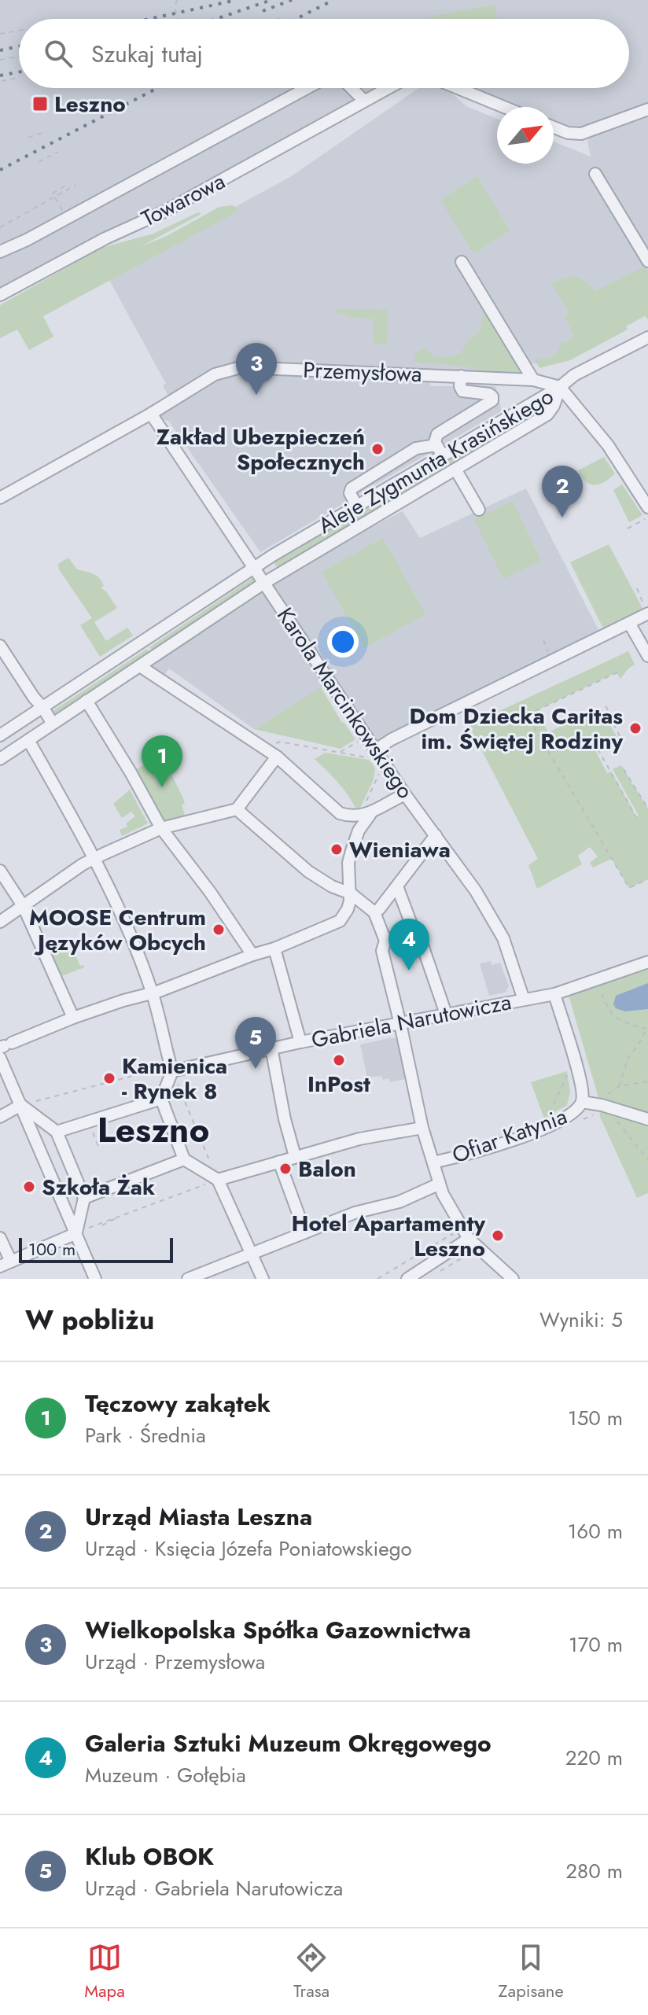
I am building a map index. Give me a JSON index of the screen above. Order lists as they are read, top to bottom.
{
  "streets": {
    "street": [
      "Towarowa",
      "Przemysłowa",
      "Aleje Zygmunta Krasińskiego",
      "Karola Marcinkowskiego",
      "Gabriela Narutowicza",
      "Ofiar Katynia"
    ]
  },
  "crossings": [
    ["Przemysłowa", "Aleje Zygmunta Krasińskiego"],
    ["Przemysłowa", "Karola Marcinkowskiego"],
    ["Aleje Zygmunta Krasińskiego", "Karola Marcinkowskiego"],
    ["Karola Marcinkowskiego", "Gabriela Narutowicza"],
    ["Gabriela Narutowicza", "Ofiar Katynia"]
  ],
  "districts": ["Leszno"],
  "places": {
    "transit": ["Leszno"],
    "other": [
      "Zakład Ubezpieczeń Społecznych",
      "Dom Dziecka Caritas im. Świętej Rodziny",
      "Wieniawa",
      "MOOSE Centrum Języków Obcych",
      "InPost",
      "Kamienica - Rynek 8",
      "Balon",
      "Szkoła Żak",
      "Hotel Apartamenty Leszno"
    ]
  },
  "scale_bar": "100 m",
  "north": "top right",
  "page": {
    "search": "Szukaj tutaj",
    "pins": [
      "3",
      "2",
      "1",
      "4",
      "5"
    ],
    "scale": "100 m",
    "heading": ["W pobliżu", "Wyniki: 5"],
    "list": [
      {
        "mark": "1",
        "name": "Tęczowy zakątek",
        "note": "Park · Średnia",
        "value": "150 m"
      },
      {
        "mark": "2",
        "name": "Urząd Miasta Leszna",
        "note": "Urząd · Księcia Józefa Poniatowskiego",
        "value": "160 m"
      },
      {
        "mark": "3",
        "name": "Wielkopolska Spółka Gazownictwa",
        "note": "Urząd · Przemysłowa",
        "value": "170 m"
      },
      {
        "mark": "4",
        "name": "Galeria Sztuki Muzeum Okręgowego",
        "note": "Muzeum · Gołębia",
        "value": "220 m"
      },
      {
        "mark": "5",
        "name": "Klub OBOK",
        "note": "Urząd · Gabriela Narutowicza",
        "value": "280 m"
      }
    ],
    "nav": ["Mapa", "Trasa", "Zapisane"]
  }
}
